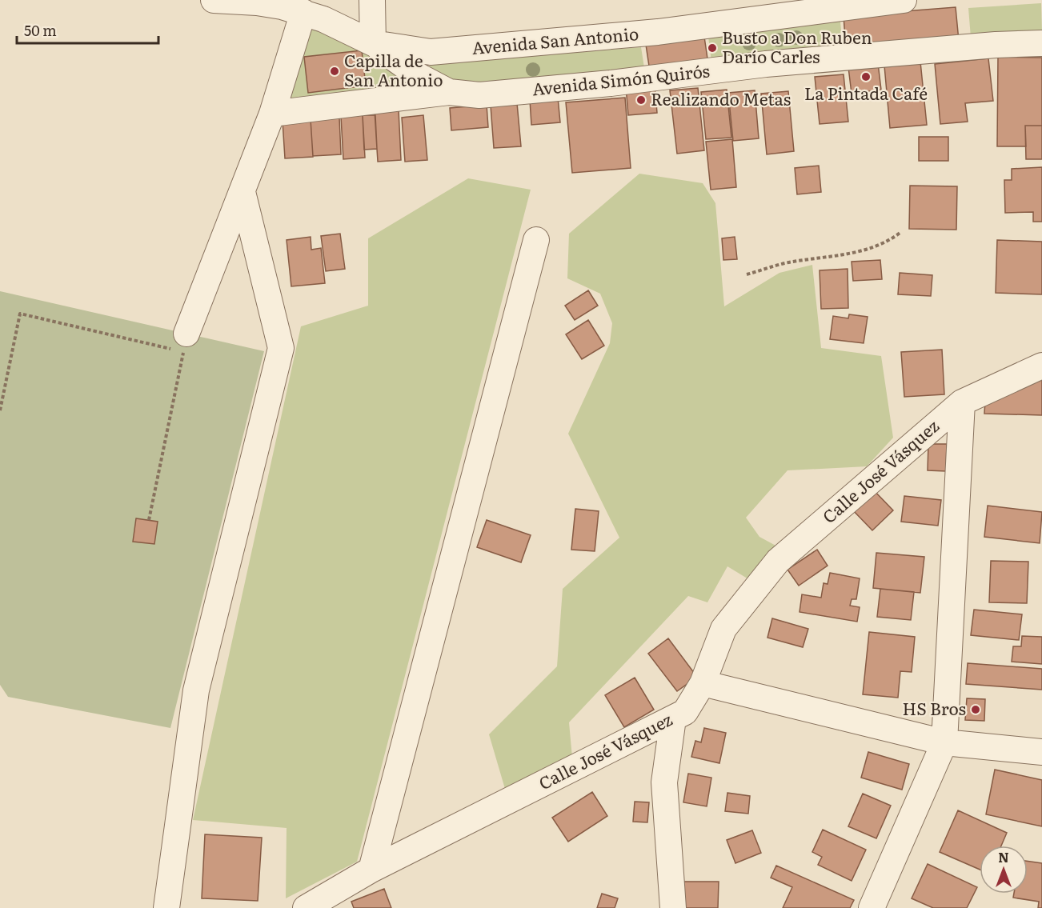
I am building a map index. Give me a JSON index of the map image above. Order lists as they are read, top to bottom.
{
  "streets": {
    "street": ["Avenida San Antonio", "Avenida Simón Quirós", "Calle José Vásquez"]
  },
  "crossings": [
    ["Avenida San Antonio", "Avenida Simón Quirós"]
  ],
  "places": [
    "Busto a Don Ruben Darío Carles",
    "Capilla de San Antonio",
    "La Pintada Café",
    "Realizando Metas",
    "HS Bros"
  ],
  "scale_bar": "50 m",
  "north": "top"
}
